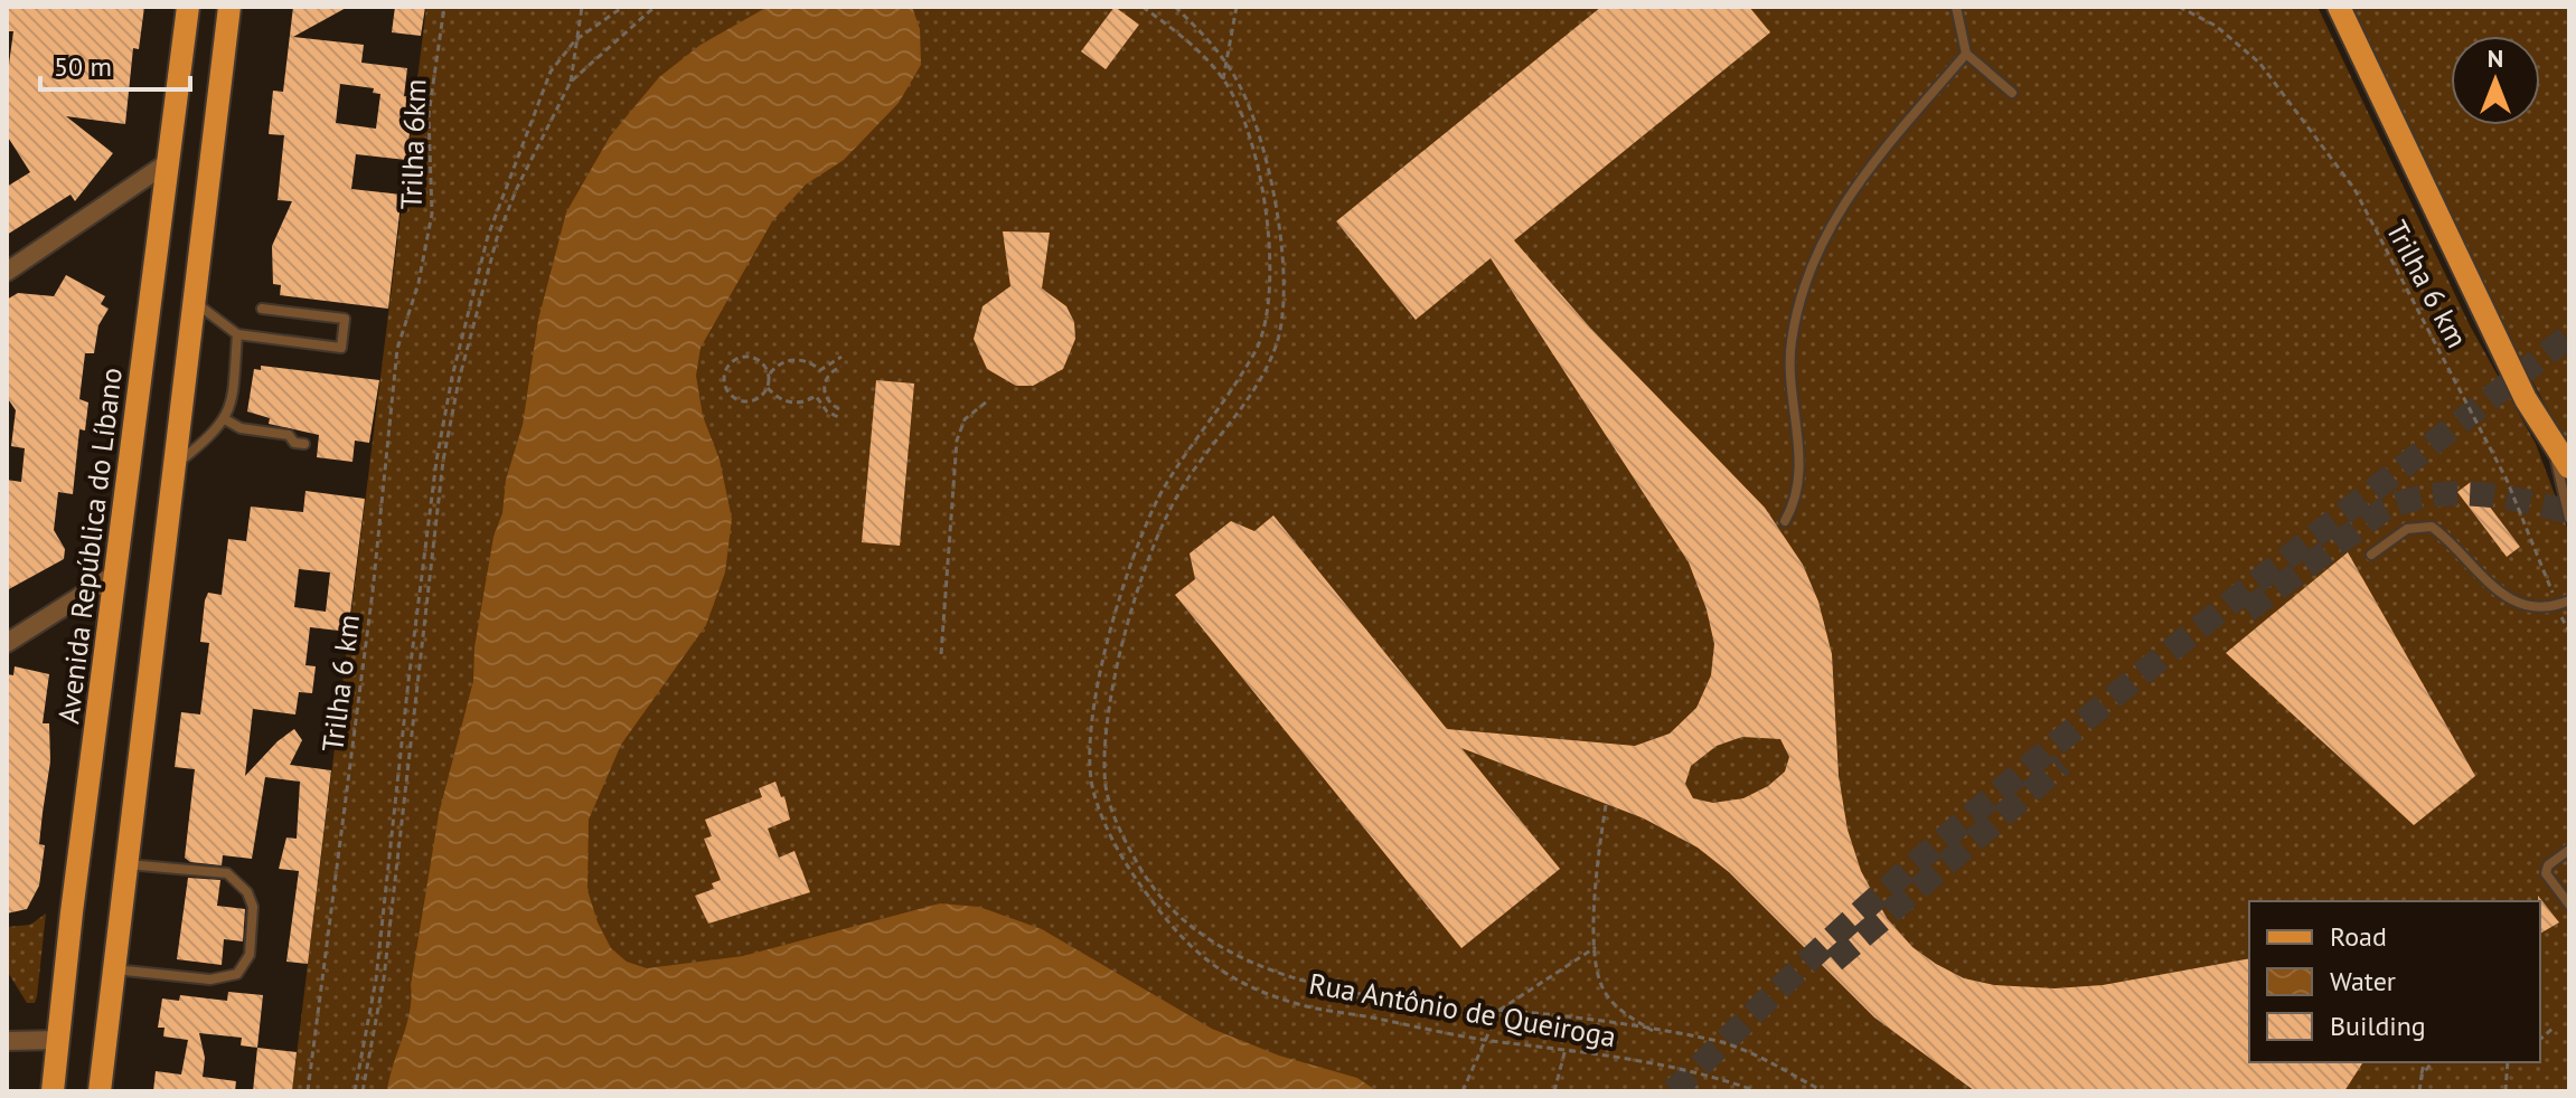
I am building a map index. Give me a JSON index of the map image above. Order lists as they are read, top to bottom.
{
  "streets": {
    "main road": ["Avenida República do Líbano"],
    "path": ["Trilha 6km", "Trilha 6 km", "Rua Antônio de Queiroga"]
  },
  "crossings": [
    ["Trilha 6km", "Trilha 6 km"]
  ],
  "legend": ["Road", "Water", "Building"],
  "scale_bar": "50 m",
  "north": "top"
}
